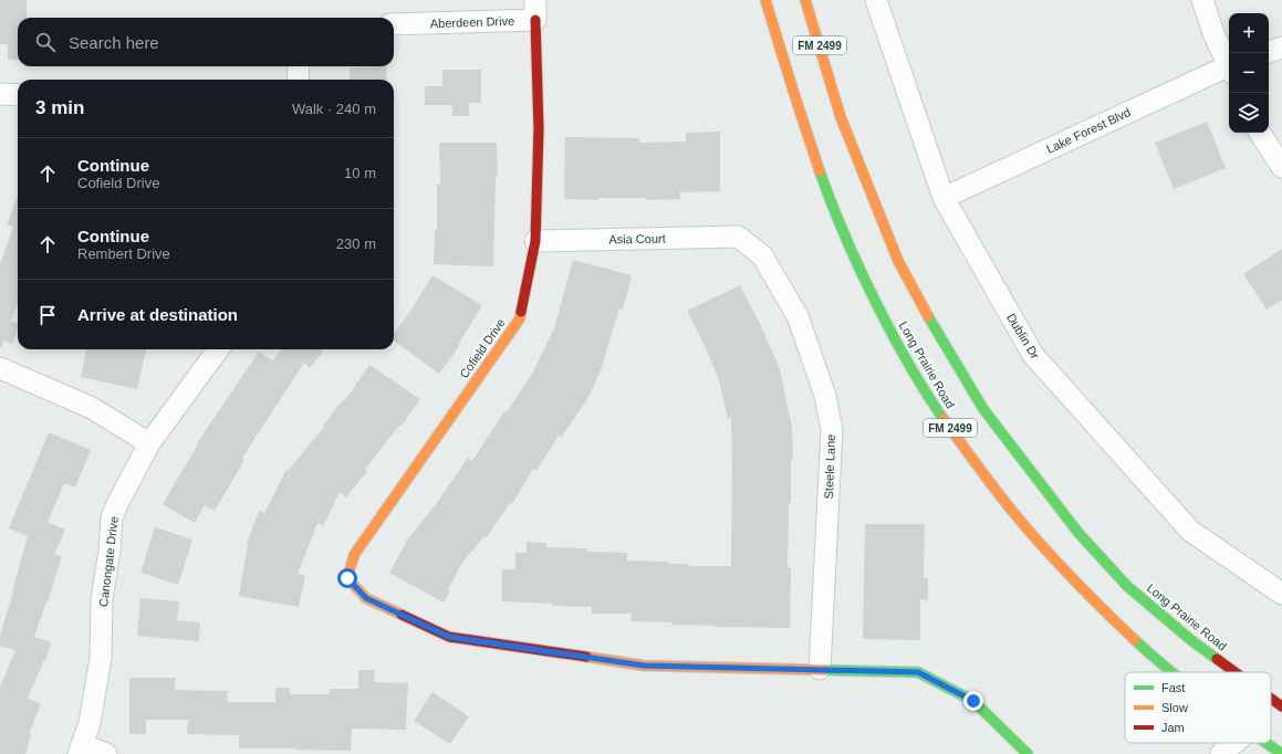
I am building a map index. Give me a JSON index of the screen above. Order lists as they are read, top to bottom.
{
  "streets": {
    "main road": ["FM 2499", "Cofield Drive", "Long Prairie Road"],
    "street": [
      "Aberdeen Drive",
      "Lake Forest Blvd",
      "Asia Court",
      "Dublin Dr",
      "Steele Lane",
      "Canongate Drive"
    ]
  },
  "crossings": [
    ["Aberdeen Drive", "Cofield Drive"],
    ["Lake Forest Blvd", "Dublin Dr"],
    ["Asia Court", "Cofield Drive"],
    ["Asia Court", "Steele Lane"],
    ["Cofield Drive", "Steele Lane"]
  ],
  "legend": ["Fast", "Slow", "Jam"],
  "page": {
    "map_buttons": ["+", "−"],
    "search": "Search here",
    "heading": ["3 min", "Walk · 240 m"],
    "list": [
      ["Continue", "Cofield Drive", "10 m"],
      ["Continue", "Rembert Drive", "230 m"],
      "Arrive at destination"
    ]
  }
}
